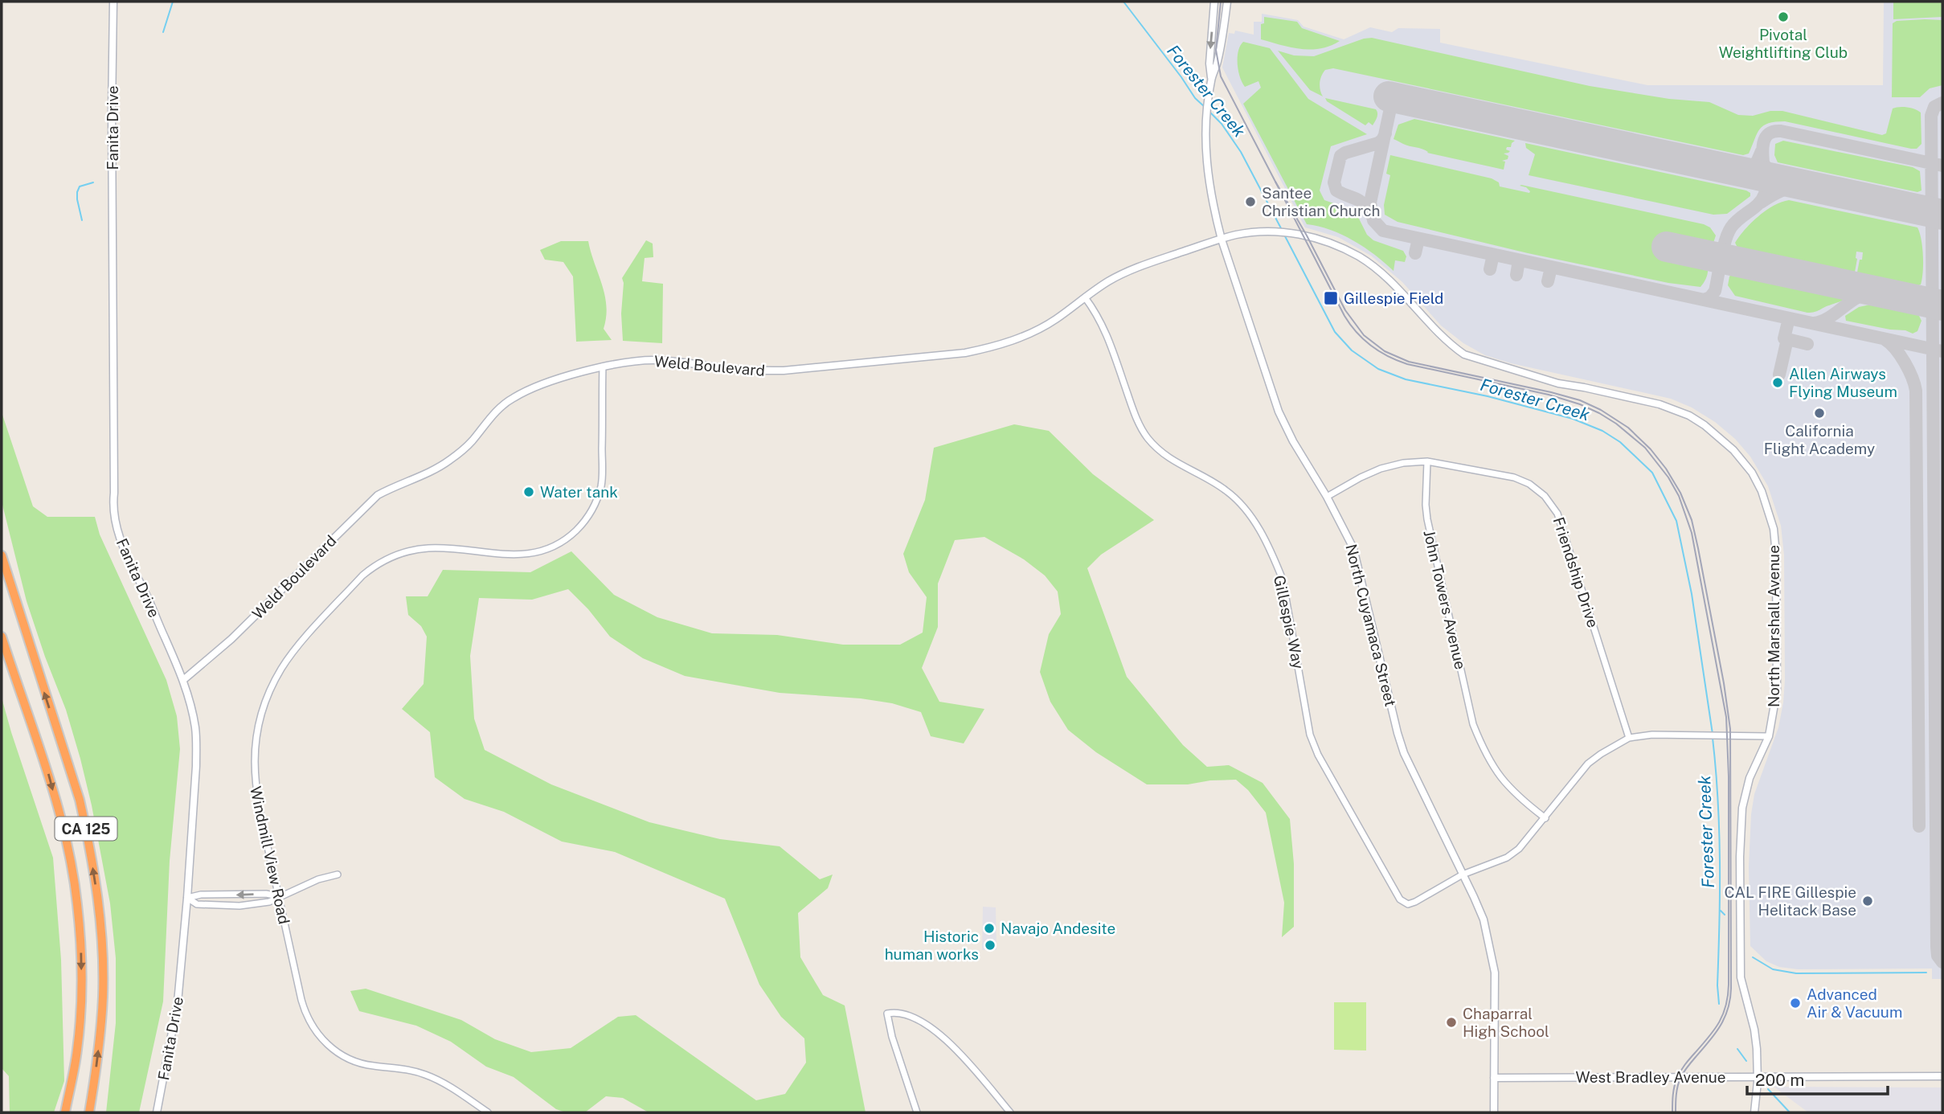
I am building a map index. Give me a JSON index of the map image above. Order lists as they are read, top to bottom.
{
  "streets": {
    "highway": ["CA 125"],
    "main road": [
      "Fanita Drive",
      "Weld Boulevard",
      "North Cuyamaca Street",
      "North Marshall Avenue",
      "West Bradley Avenue"
    ],
    "street": [
      "Friendship Drive",
      "John Towers Avenue",
      "Gillespie Way",
      "Windmill View Road"
    ]
  },
  "crossings": [
    ["Fanita Drive", "Weld Boulevard"],
    ["Weld Boulevard", "Gillespie Way"],
    ["Weld Boulevard", "North Cuyamaca Street"],
    ["Weld Boulevard", "North Marshall Avenue"],
    ["Weld Boulevard", "Windmill View Road"],
    ["Friendship Drive", "John Towers Avenue"],
    ["Gillespie Way", "North Cuyamaca Street"],
    ["North Cuyamaca Street", "North Marshall Avenue"],
    ["North Cuyamaca Street", "West Bradley Avenue"],
    ["North Marshall Avenue", "West Bradley Avenue"]
  ],
  "water": ["Forester Creek"],
  "places": {
    "other": [
      "Pivotal Weightlifting Club",
      "Santee Christian Church",
      "Allen Airways Flying Museum",
      "California Flight Academy",
      "Water tank",
      "CAL FIRE Gillespie Helitack Base",
      "Navajo Andesite",
      "Historic human works",
      "Advanced Air & Vacuum",
      "Chaparral High School"
    ],
    "transit": ["Gillespie Field"]
  },
  "scale_bar": "200 m"
}
